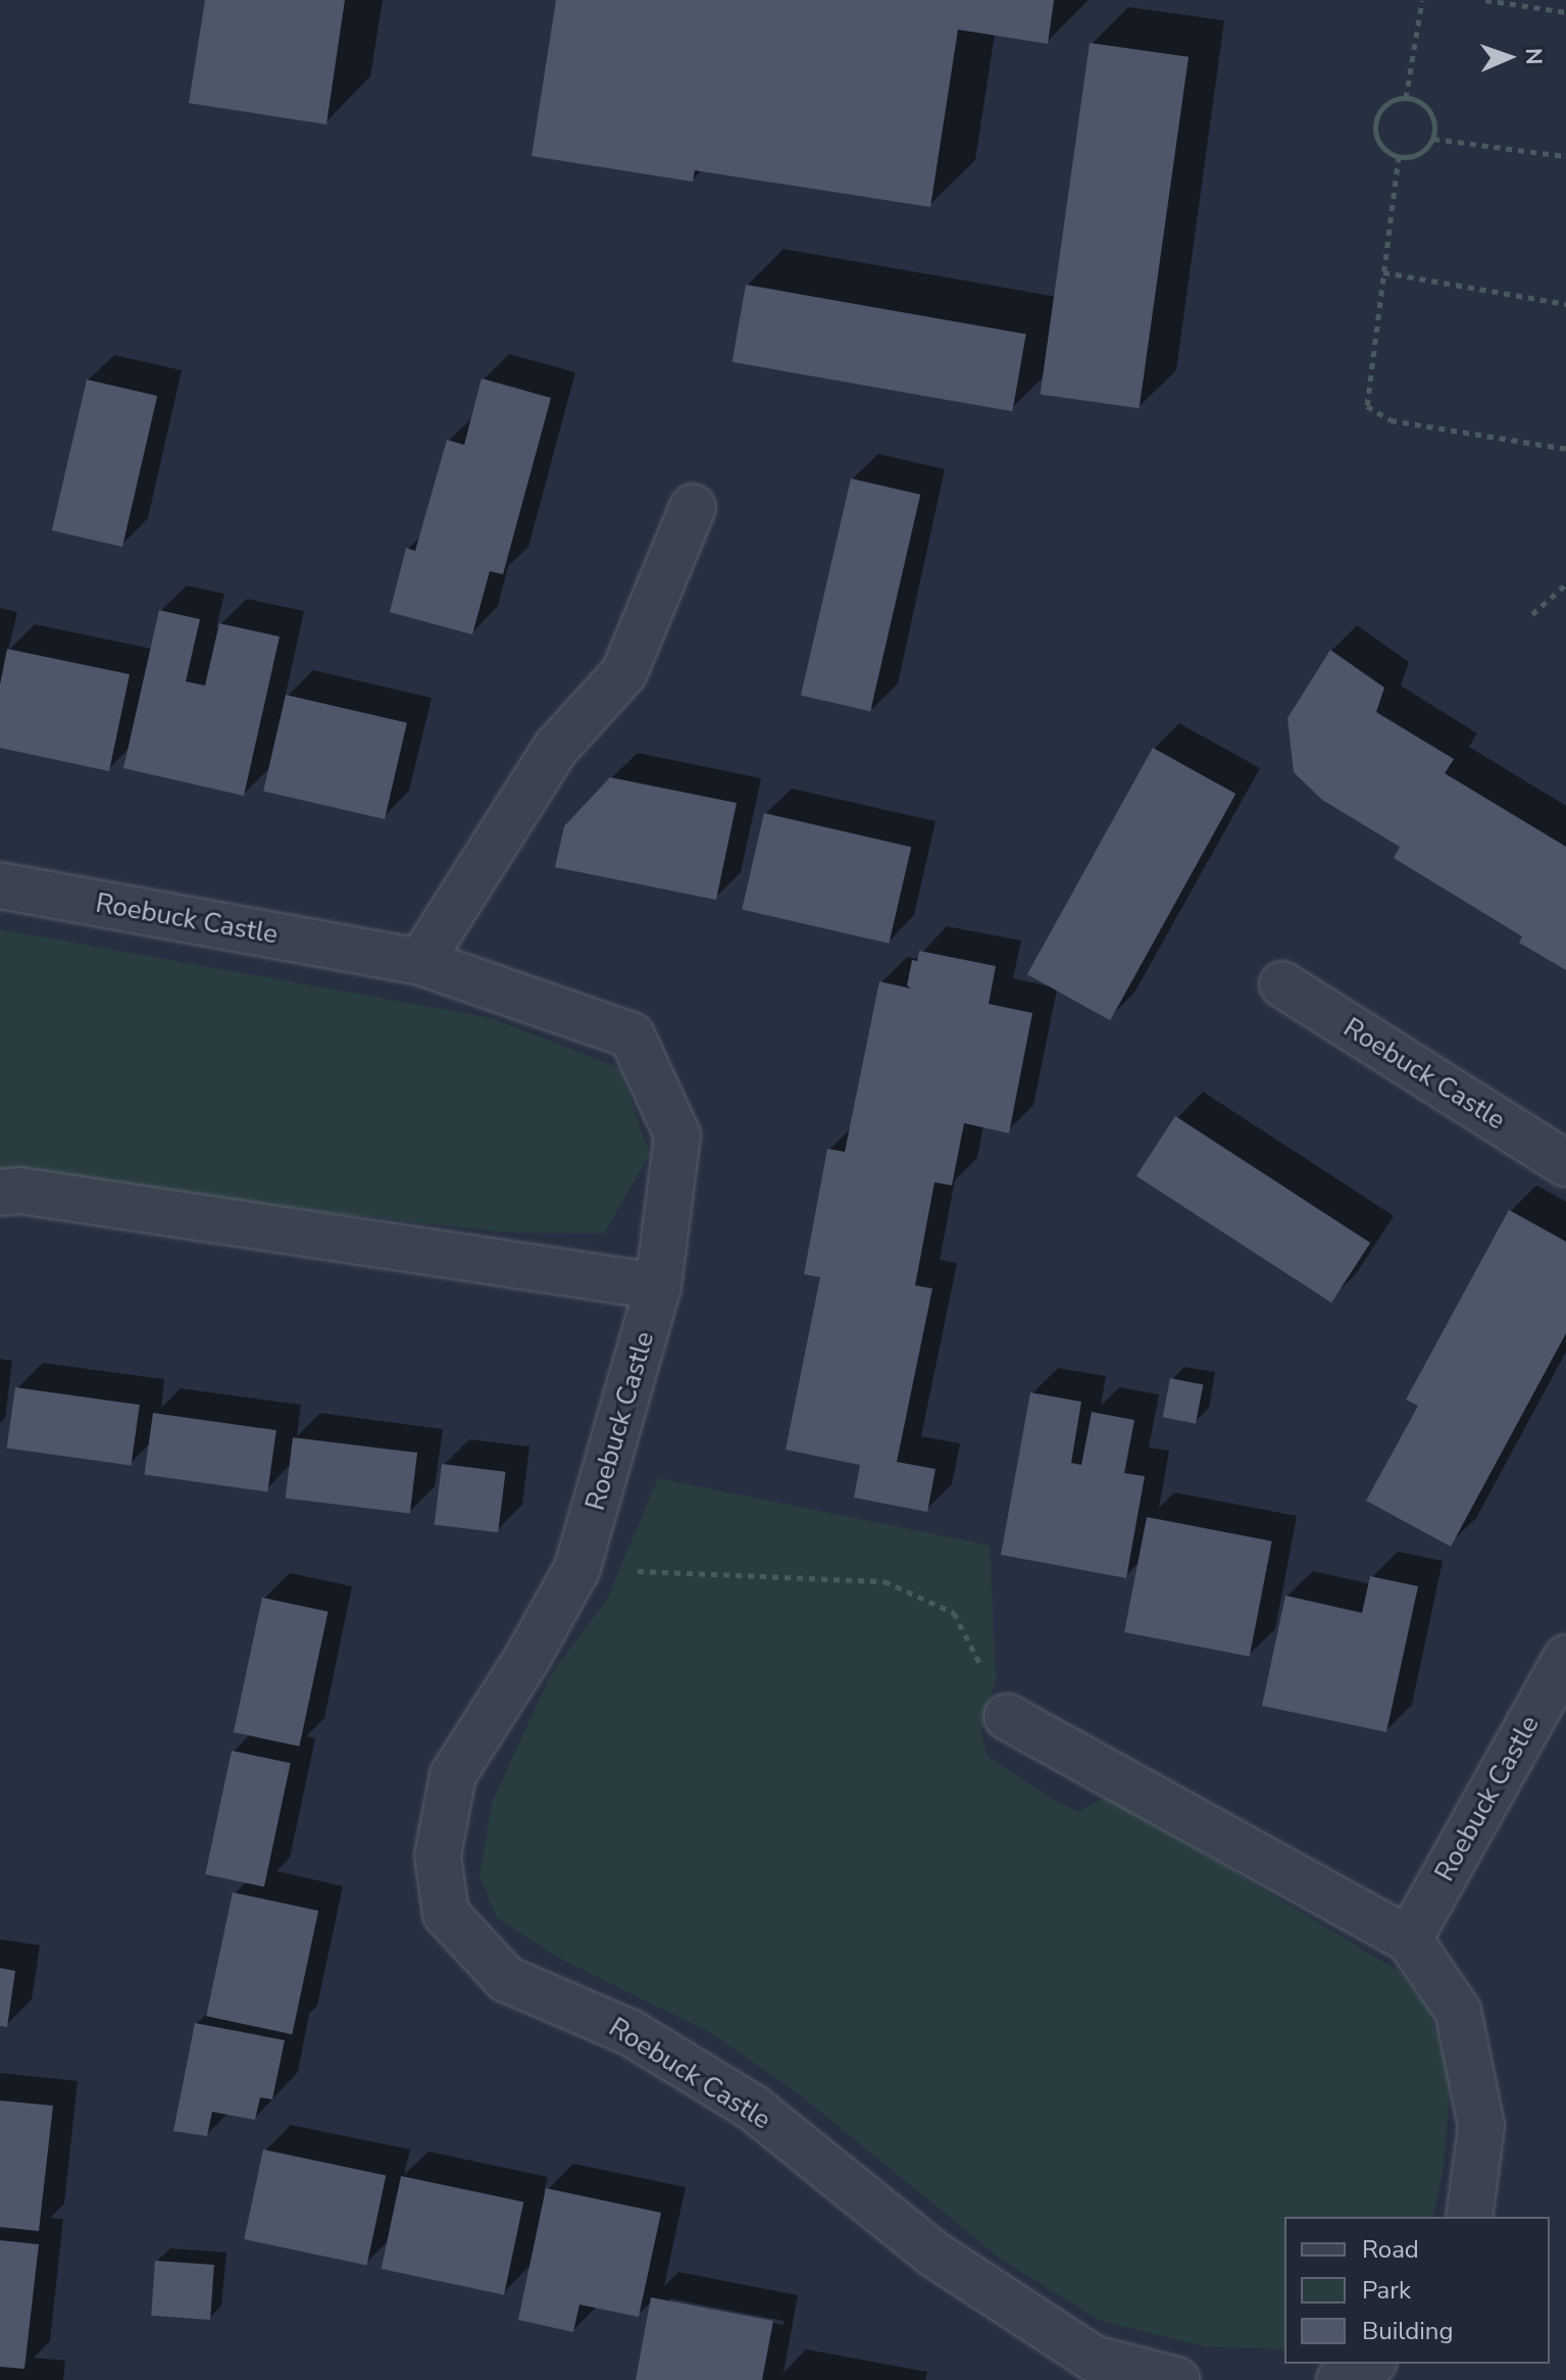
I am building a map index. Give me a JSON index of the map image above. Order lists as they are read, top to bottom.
{
  "streets": {
    "street": ["Roebuck Castle"]
  },
  "legend": ["Road", "Park", "Building"],
  "north": "right"
}
